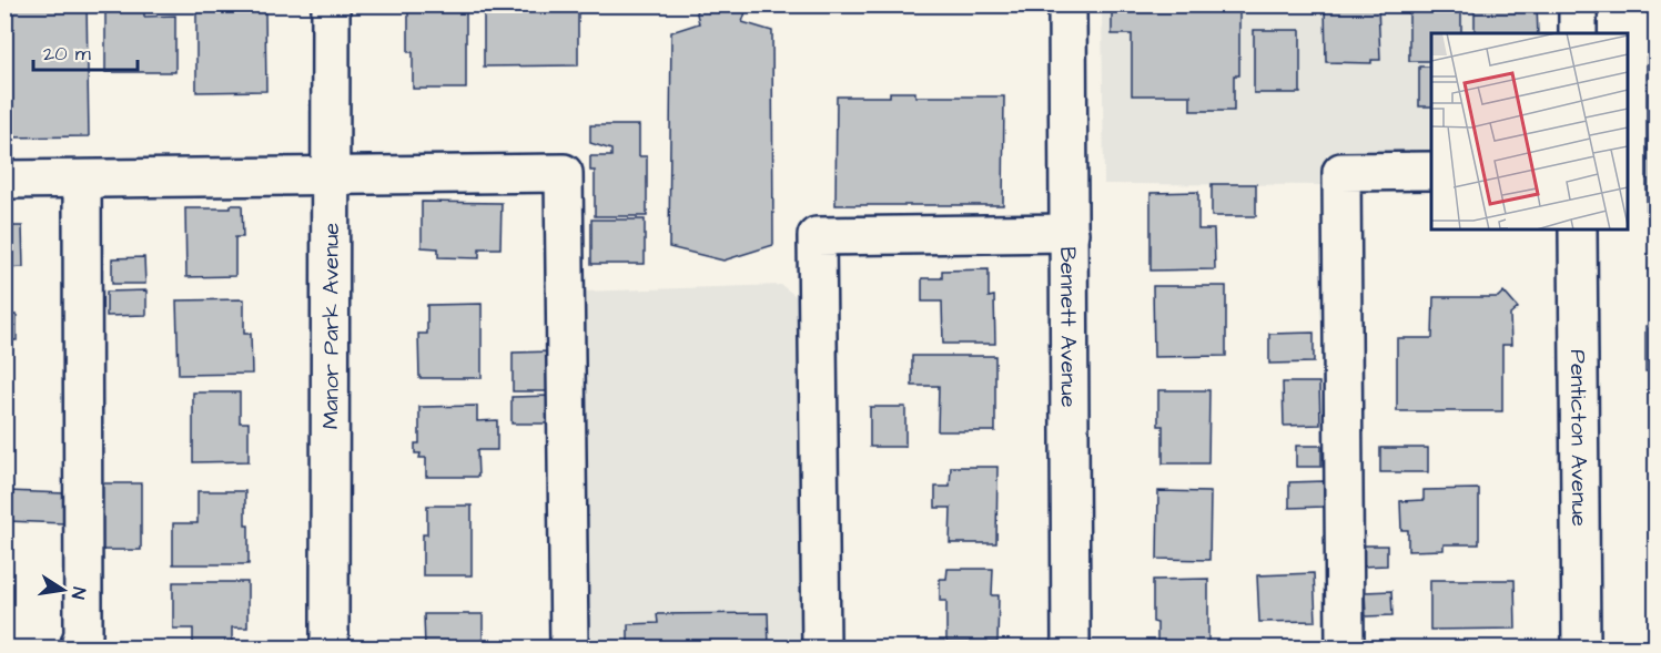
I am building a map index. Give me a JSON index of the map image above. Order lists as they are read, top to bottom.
{
  "streets": {
    "street": ["Manor Park Avenue", "Bennett Avenue", "Penticton Avenue"]
  },
  "scale_bar": "20 m",
  "north": "right"
}
